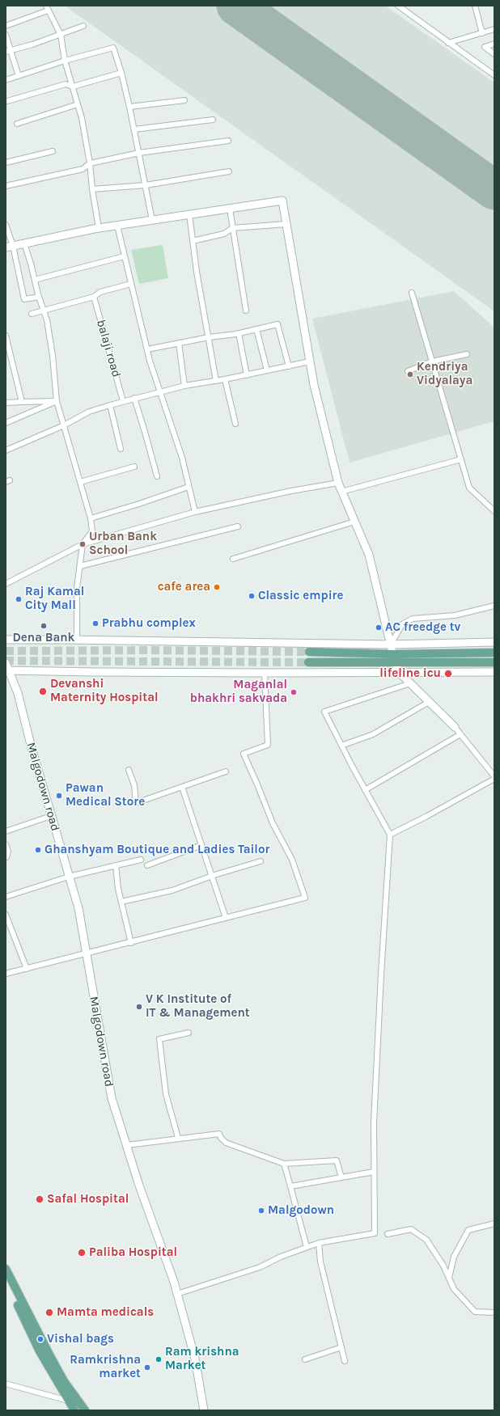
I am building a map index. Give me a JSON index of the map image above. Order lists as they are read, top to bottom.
{
  "streets": {
    "street": ["balaji road", "Malgodown road"]
  },
  "places": [
    "Kendriya Vidyalaya",
    "Urban Bank School",
    "cafe area",
    "Classic empire",
    "Raj Kamal City Mall",
    "Prabhu complex",
    "Dena Bank",
    "AC freedge tv",
    "lifeline icu",
    "Devanshi Maternity Hospital",
    "Maganlal bhakhri sakvada",
    "Pawan Medical Store",
    "Ghanshyam Boutique and Ladies Tailor",
    "V K Institute of IT & Management",
    "Safal Hospital",
    "Malgodown",
    "Paliba Hospital",
    "Mamta medicals",
    "Vishal bags",
    "Ram krishna Market",
    "Ramkrishna market"
  ]
}
